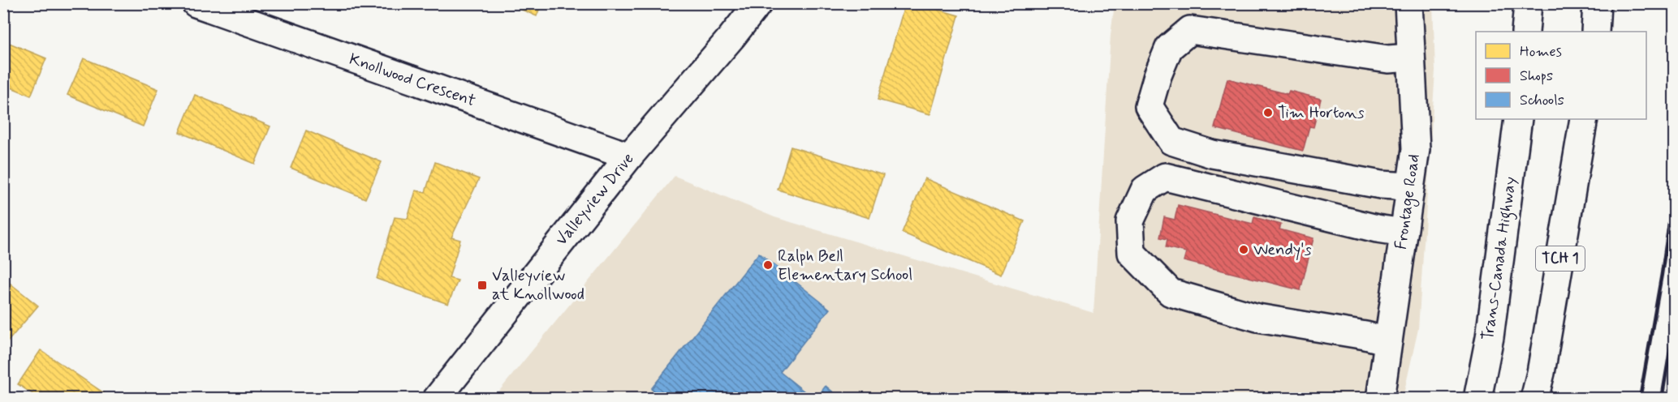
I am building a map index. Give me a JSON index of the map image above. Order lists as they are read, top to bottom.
{
  "streets": {
    "main road": [
      "Knollwood Crescent",
      "Valleyview Drive",
      "Frontage Road",
      "Trans-Canada Highway",
      "TCH 1"
    ]
  },
  "crossings": [
    ["Knollwood Crescent", "Valleyview Drive"]
  ],
  "places": {
    "other": ["Tim Hortons", "Wendy's", "Ralph Bell Elementary School"],
    "transit": ["Valleyview at Knollwood"]
  },
  "legend": ["Homes", "Shops", "Schools"]
}
